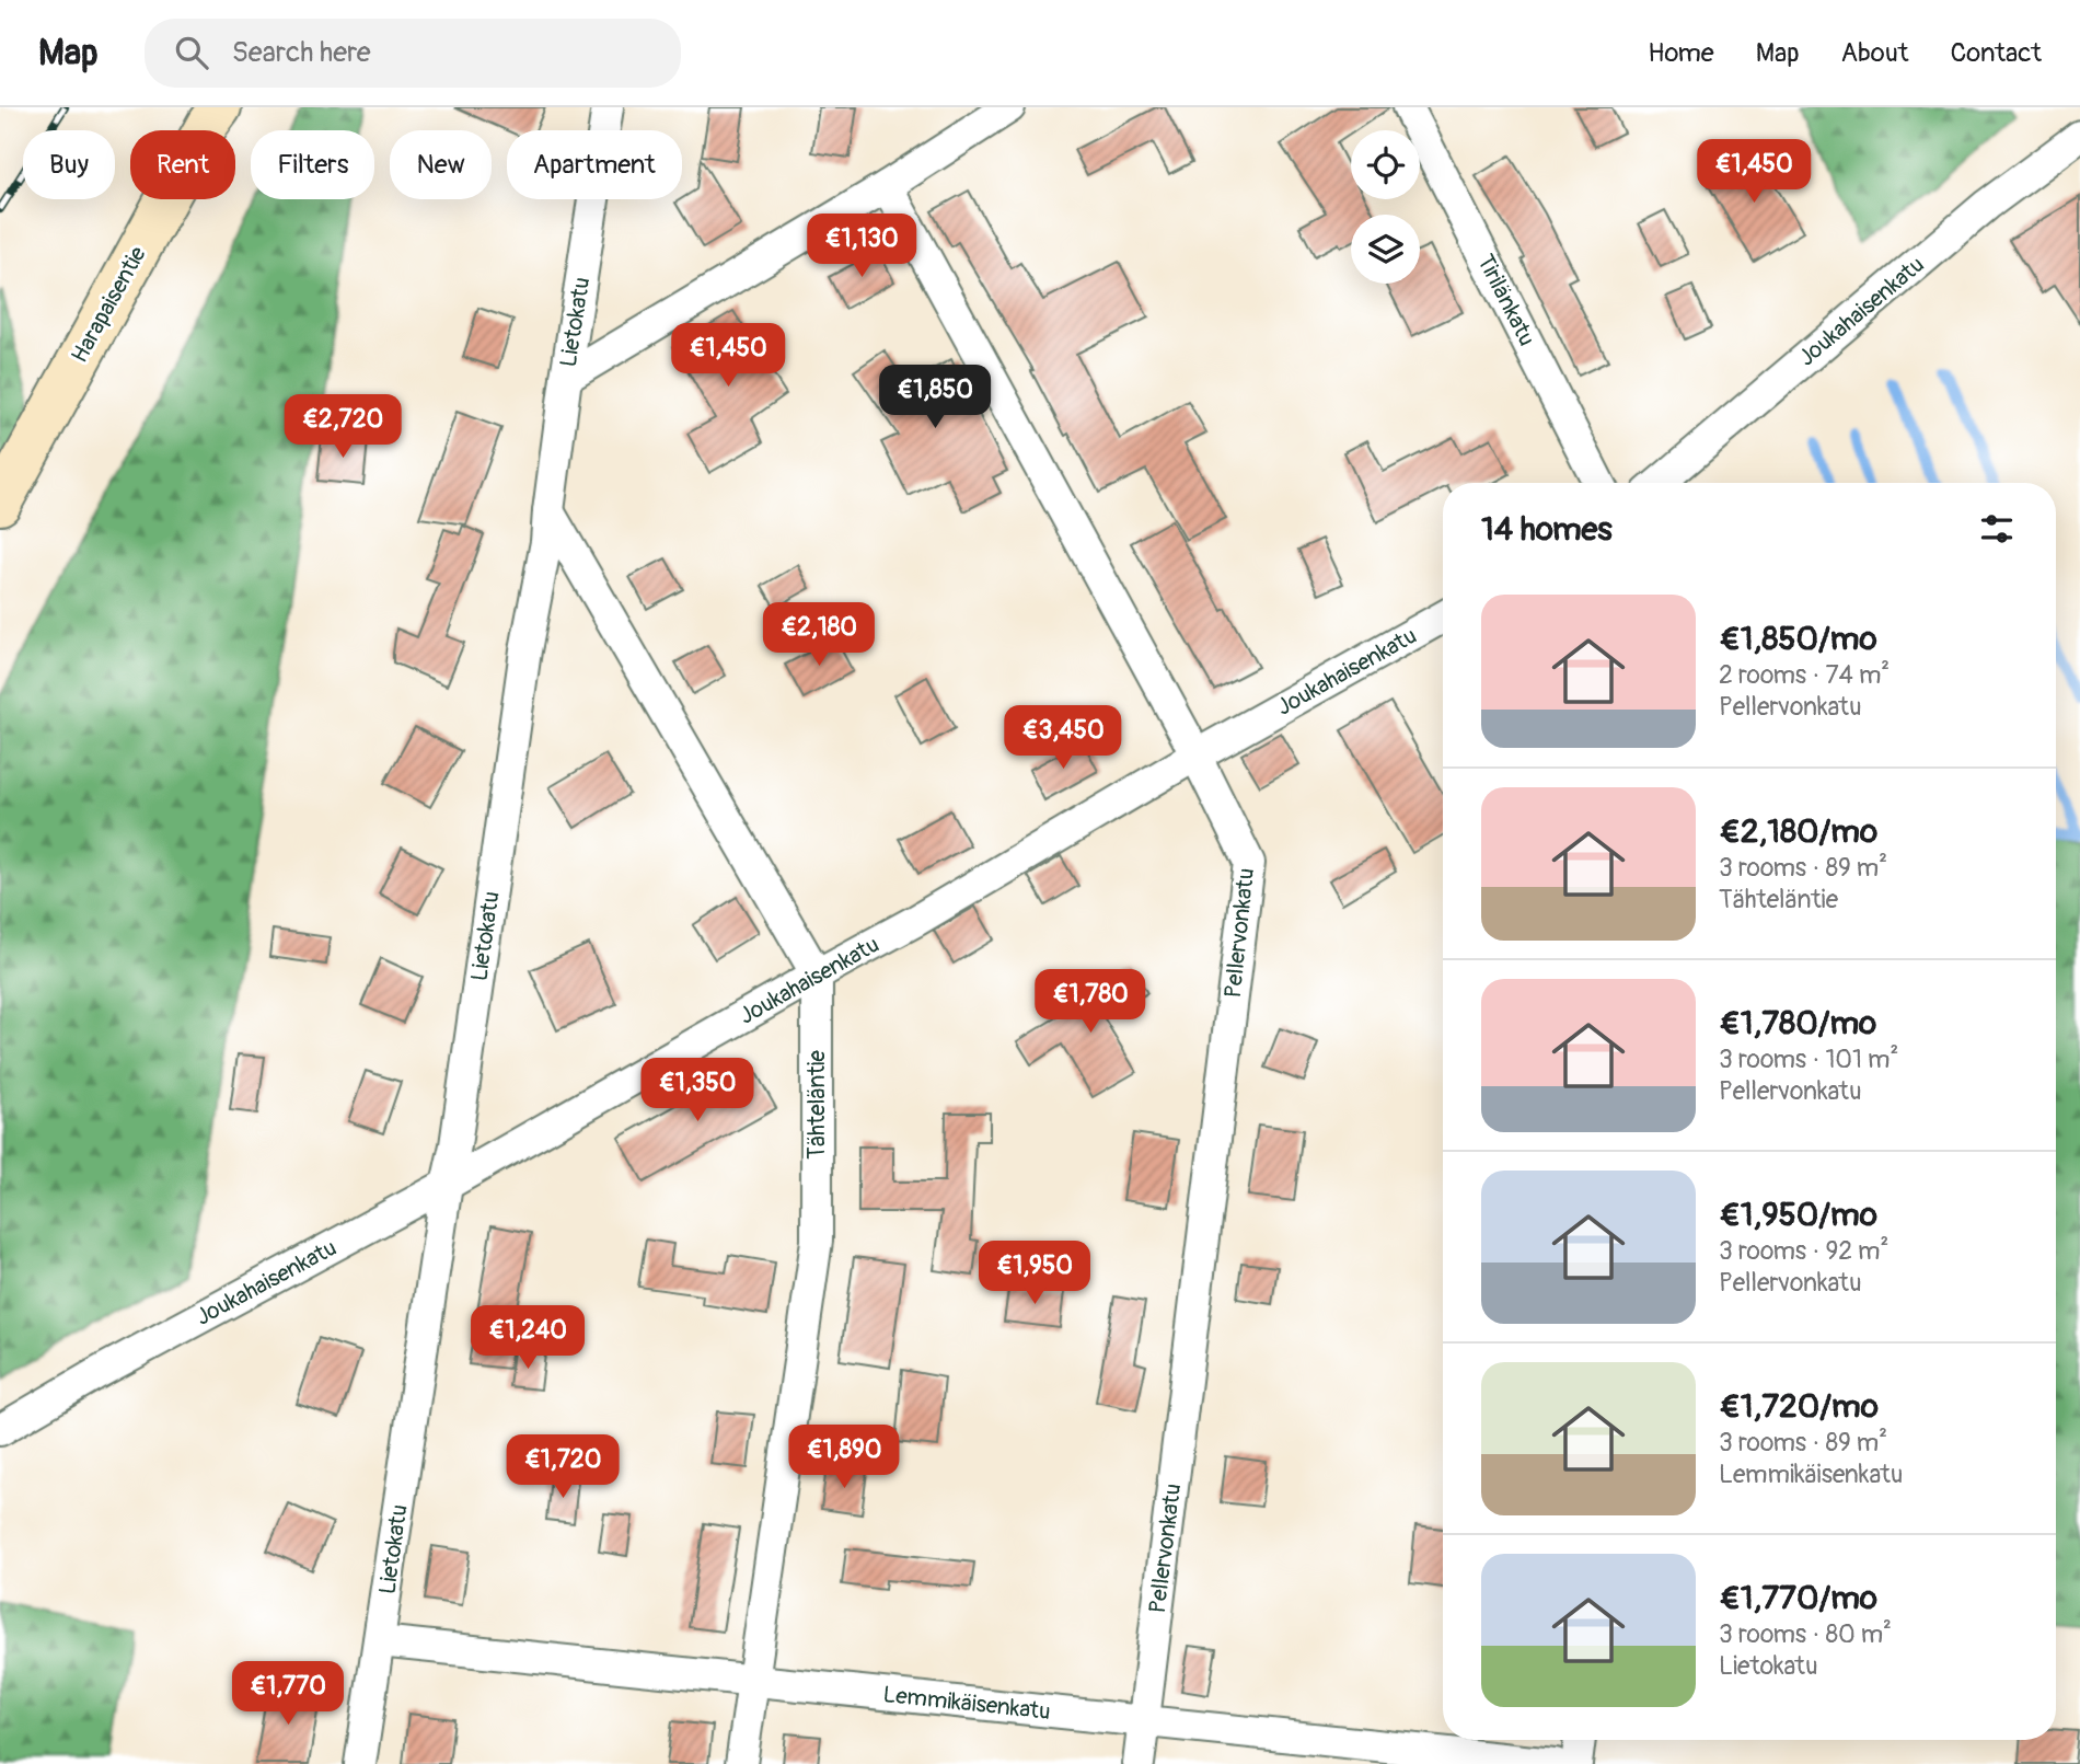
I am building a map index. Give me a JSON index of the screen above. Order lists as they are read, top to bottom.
{
  "streets": {
    "main road": ["Harapaisentie"],
    "street": [
      "Tirilänkatu",
      "Joukahaisenkatu",
      "Lietokatu",
      "Pellervonkatu",
      "Tähteläntie",
      "Lemmikäisenkatu"
    ]
  },
  "crossings": [
    ["Joukahaisenkatu", "Lietokatu"],
    ["Joukahaisenkatu", "Pellervonkatu"],
    ["Joukahaisenkatu", "Tähteläntie"],
    ["Lietokatu", "Lemmikäisenkatu"],
    ["Pellervonkatu", "Lemmikäisenkatu"],
    ["Tähteläntie", "Lemmikäisenkatu"]
  ],
  "page": {
    "header": "Map",
    "search": "Search here",
    "nav": [
      "Home",
      "Map",
      "About",
      "Contact"
    ],
    "chip": [
      "Buy",
      "Rent",
      "Filters",
      "New",
      "Apartment"
    ],
    "price": [
      "€1,450",
      "€1,130",
      "€1,450",
      "€1,850",
      "€2,720",
      "€2,180",
      "€3,450",
      "€1,780",
      "€1,350",
      "€1,950",
      "€1,240",
      "€1,890",
      "€1,720",
      "€1,770"
    ],
    "heading": "14 homes",
    "list": [
      {
        "name": "€1,850/mo",
        "note": "2 rooms · 74 m² · Pellervonkatu"
      },
      {
        "name": "€2,180/mo",
        "note": "3 rooms · 89 m² · Tähteläntie"
      },
      {
        "name": "€1,780/mo",
        "note": "3 rooms · 101 m² · Pellervonkatu"
      },
      {
        "name": "€1,950/mo",
        "note": "3 rooms · 92 m² · Pellervonkatu"
      },
      {
        "name": "€1,720/mo",
        "note": "3 rooms · 89 m² · Lemmikäisenkatu"
      },
      {
        "name": "€1,770/mo",
        "note": "3 rooms · 80 m² · Lietokatu"
      }
    ]
  }
}
